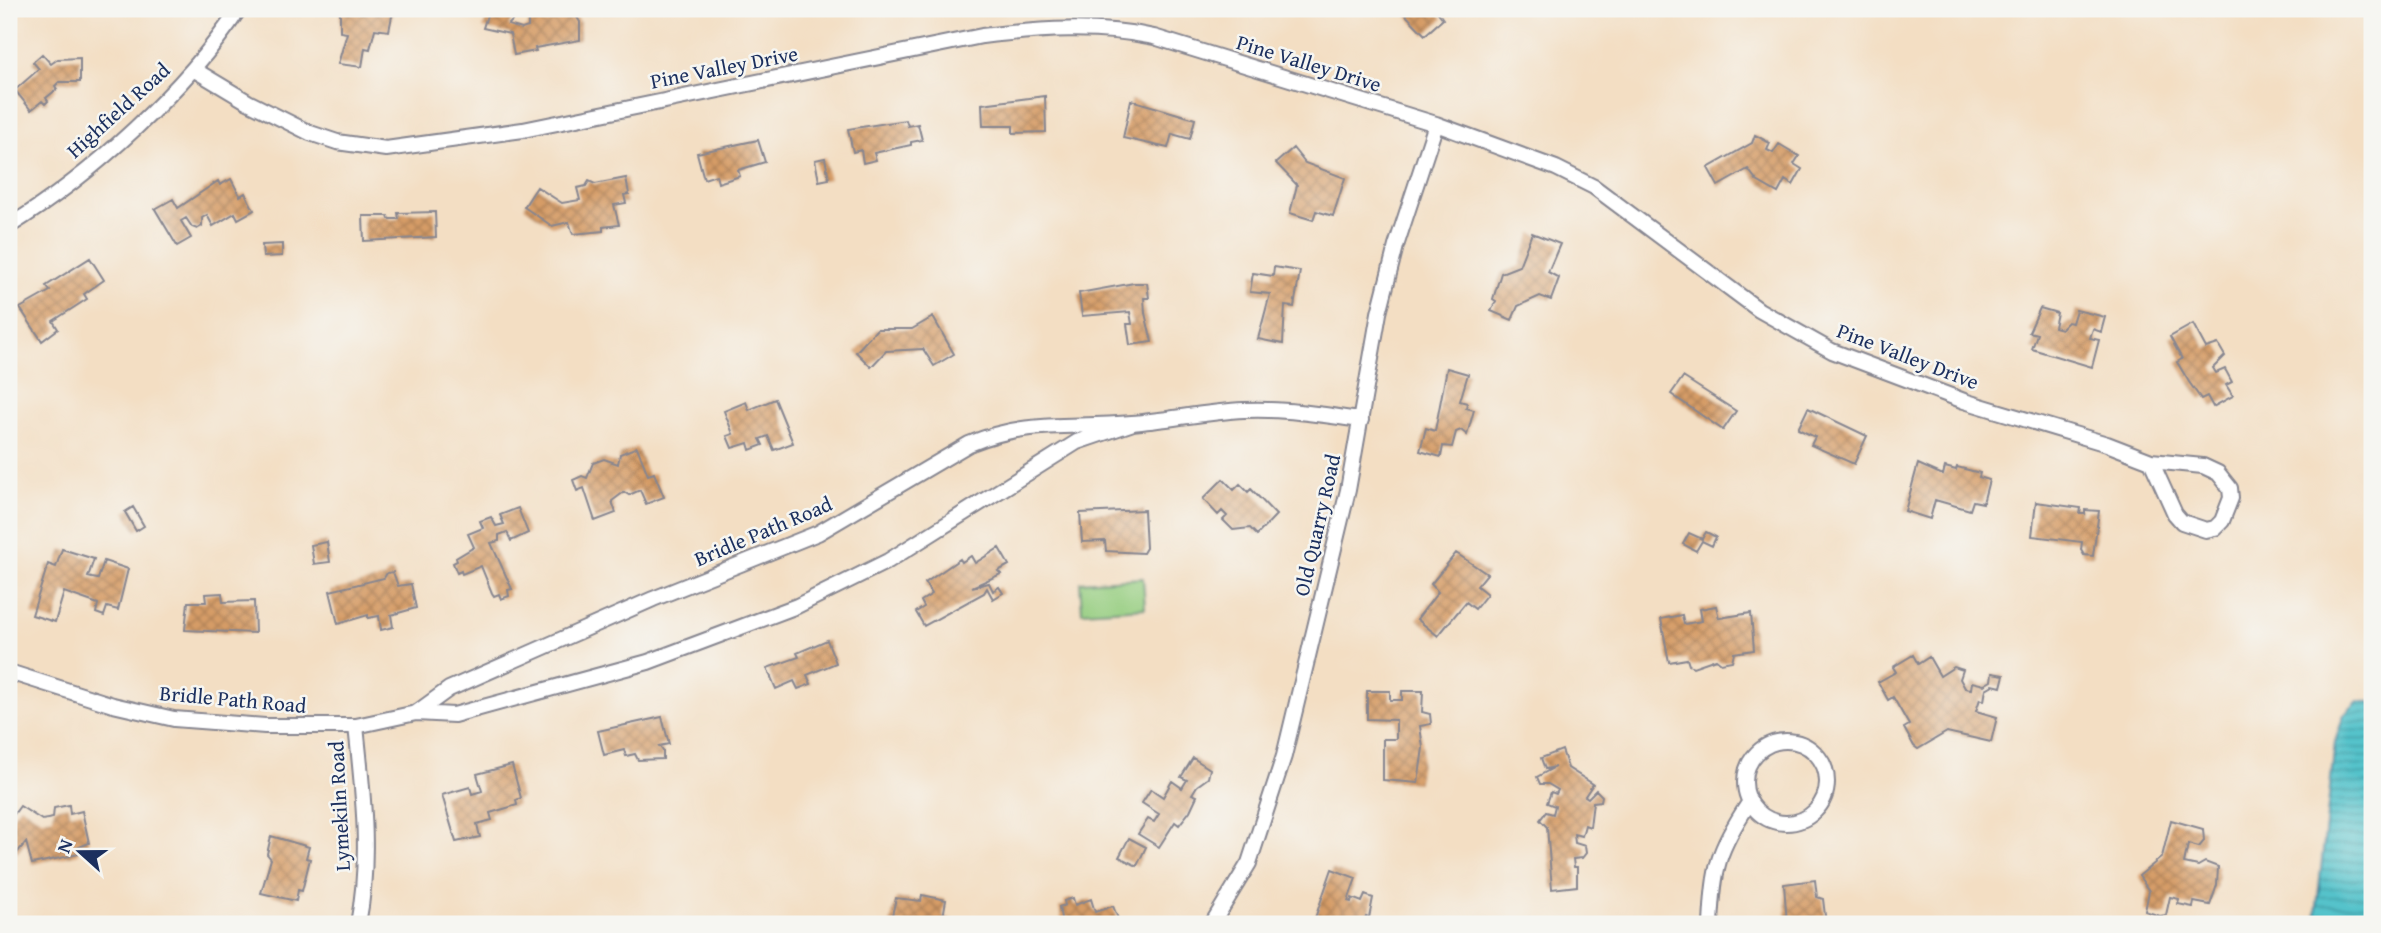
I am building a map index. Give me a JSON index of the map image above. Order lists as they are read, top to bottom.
{
  "streets": {
    "street": [
      "Pine Valley Drive",
      "Highfield Road",
      "Old Quarry Road",
      "Bridle Path Road",
      "Lymekiln Road"
    ]
  },
  "crossings": [
    ["Pine Valley Drive", "Highfield Road"],
    ["Pine Valley Drive", "Old Quarry Road"],
    ["Old Quarry Road", "Bridle Path Road"],
    ["Bridle Path Road", "Lymekiln Road"]
  ],
  "north": "left"
}
